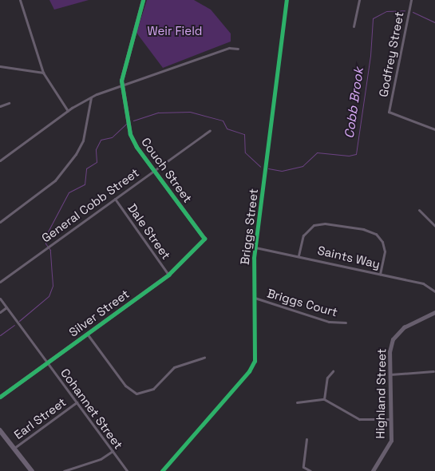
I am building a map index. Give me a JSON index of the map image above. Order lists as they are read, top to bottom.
{
  "streets": {
    "street": [
      "Godfrey Street",
      "Couch Street",
      "General Cobb Street",
      "Briggs Street",
      "Dale Street",
      "Saints Way",
      "Briggs Court",
      "Silver Street",
      "Highland Street",
      "Cohannet Street",
      "Earl Street"
    ]
  },
  "crossings": [
    ["Couch Street", "General Cobb Street"],
    ["Couch Street", "Silver Street"],
    ["General Cobb Street", "Dale Street"],
    ["Briggs Street", "Saints Way"],
    ["Briggs Street", "Briggs Court"],
    ["Dale Street", "Silver Street"],
    ["Silver Street", "Cohannet Street"],
    ["Cohannet Street", "Earl Street"]
  ],
  "water": ["Cobb Brook"],
  "parks": ["Weir Field"]
}
